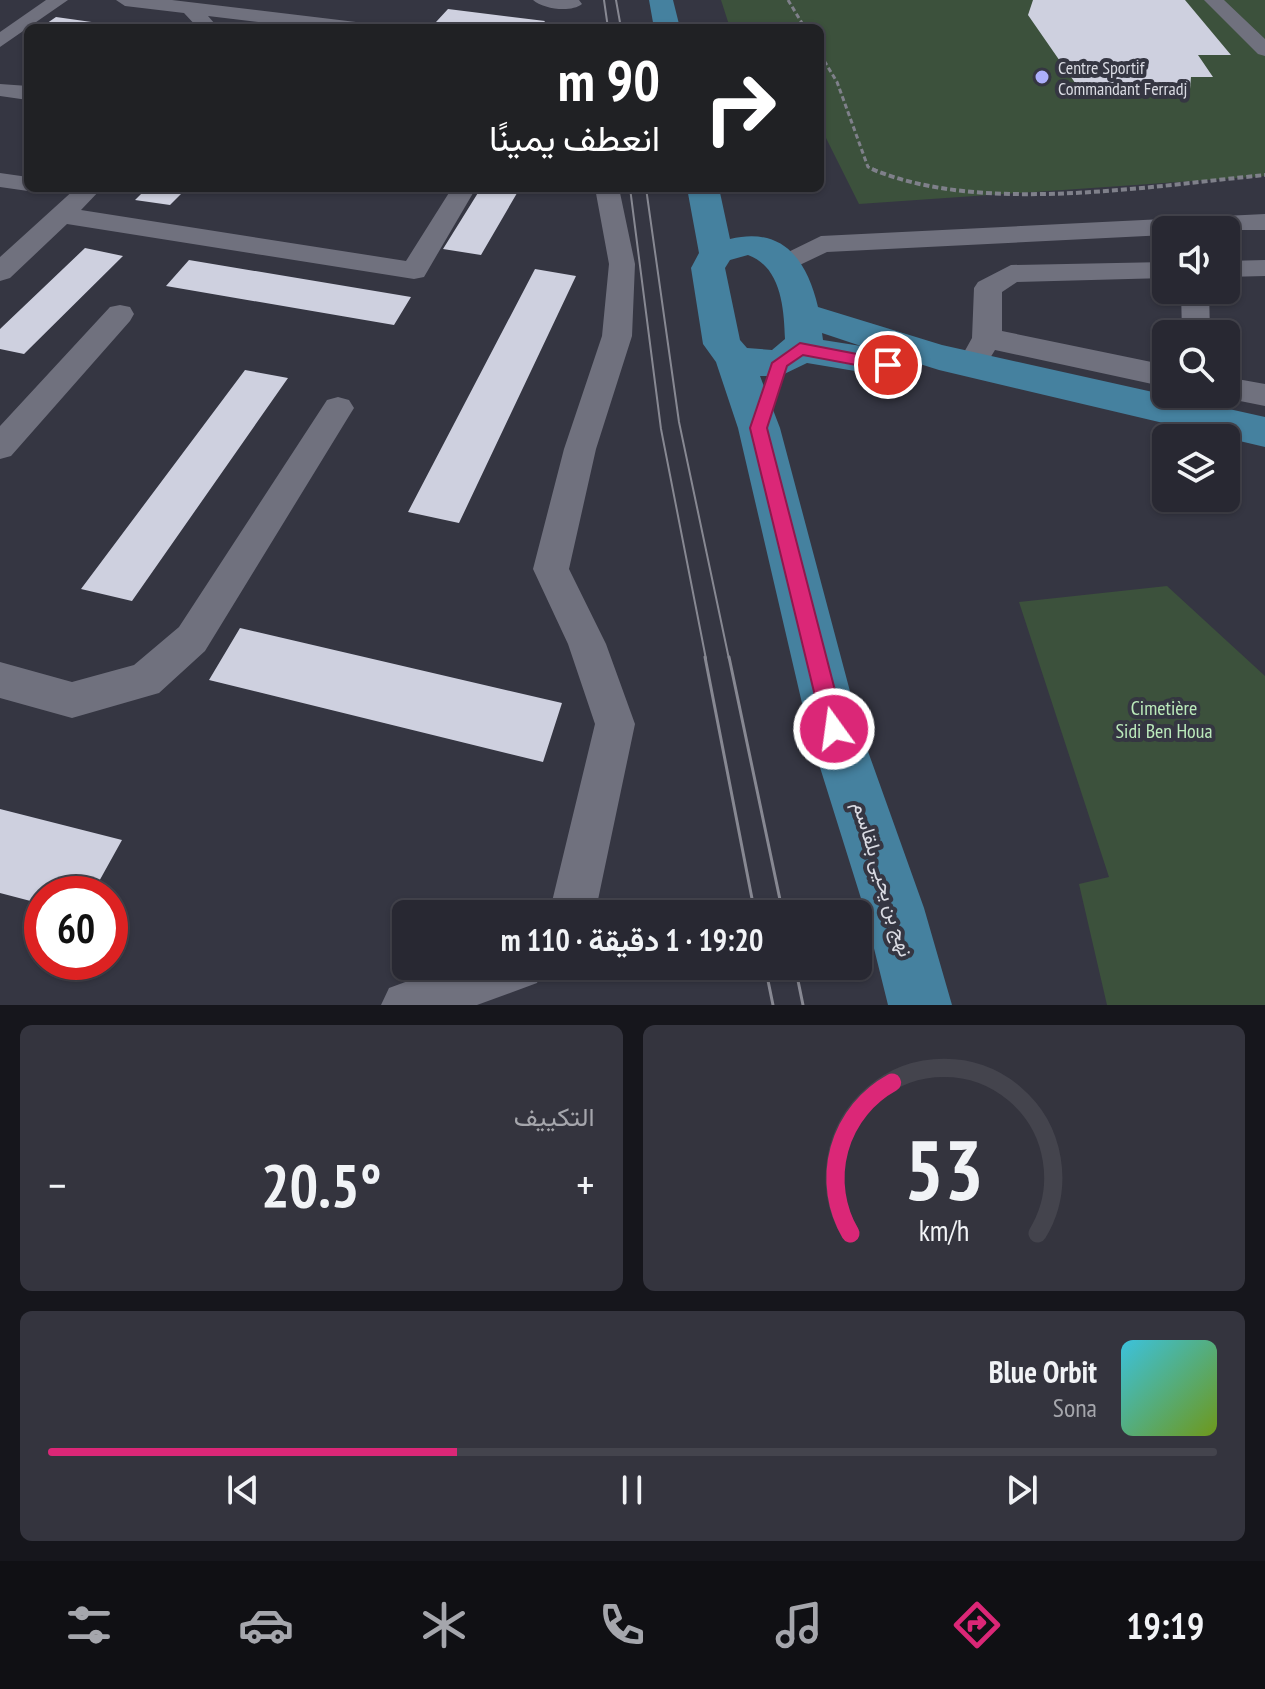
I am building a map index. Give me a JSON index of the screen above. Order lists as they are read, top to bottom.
{
  "streets": {
    "main road": ["نهج بن يحيى بلقاسم"]
  },
  "parks": ["Cimetière Sidi Ben Houa"],
  "places": ["Centre Sportif Commandant Ferradj"],
  "page": {
    "turn": ["90 m", "انعطف يمينًا"],
    "limit": "60",
    "trip": "19:20 · 1 دقيقة · 110 m",
    "tile": "التكييف",
    "heat": ["−", "20.5°", "+"],
    "song": ["Blue Orbit", "Sona"],
    "tabs": "19:19",
    "gauge": ["53", "km/h"]
  }
}
